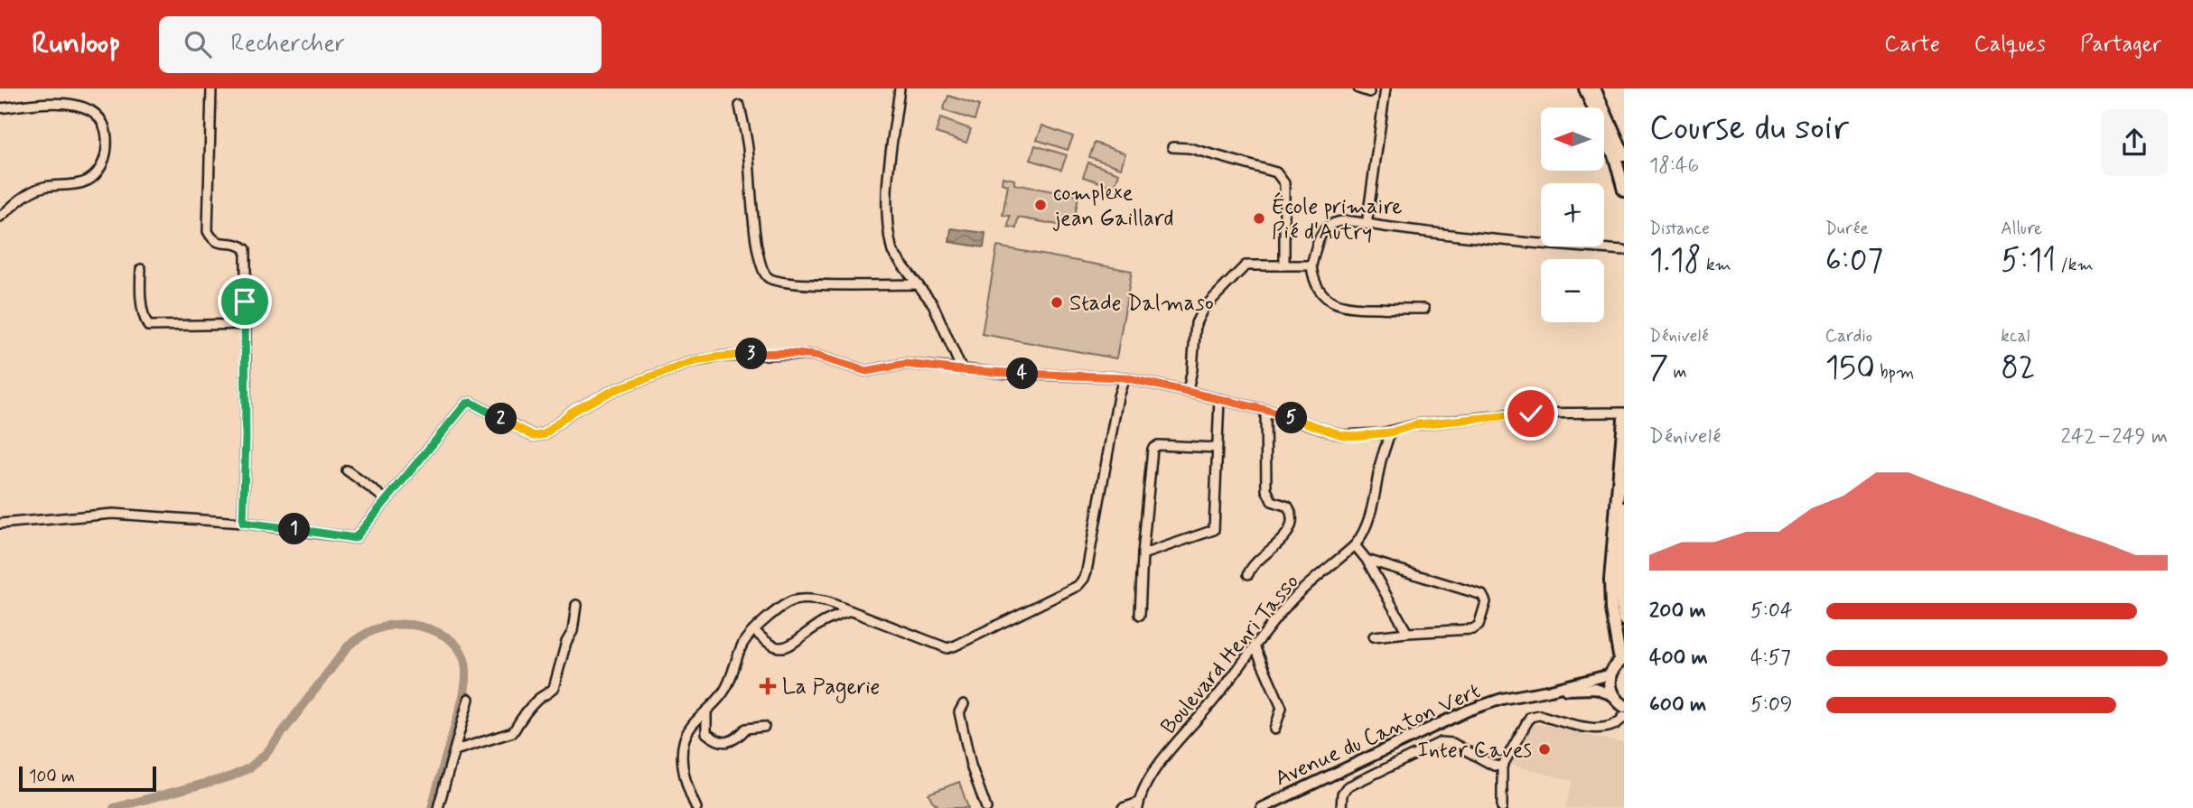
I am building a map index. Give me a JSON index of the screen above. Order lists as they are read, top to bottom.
{
  "streets": {
    "street": ["Boulevard Henri Tasso", "Avenue du Canton Vert"]
  },
  "places": {
    "other": [
      "complexe jean Gaillard",
      "École primaire Pié d'Autry",
      "Stade Dalmaso",
      "Inter Caves"
    ],
    "health": ["La Pagerie"]
  },
  "scale_bar": "100 m",
  "north": "left",
  "page": {
    "header": "Runloop",
    "search": "Rechercher",
    "nav": ["Carte", "Calques", "Partager"],
    "heading": ["Course du soir", "18:46"],
    "map_buttons": ["+", "−"],
    "stats": [
      ["Distance", "1.18 km"],
      ["Durée", "6:07"],
      ["Allure", "5:11 /km"],
      ["Dénivelé", "7 m"],
      ["Cardio", "150 bpm"],
      ["kcal", "82"]
    ],
    "pins": [
      "3",
      "4",
      "5",
      "2",
      "1"
    ],
    "chart": ["Dénivelé", "242–249 m"],
    "list": [
      {
        "name": "200 m",
        "note": "5:04"
      },
      {
        "name": "400 m",
        "note": "4:57"
      },
      {
        "name": "600 m",
        "note": "5:09"
      }
    ],
    "scale": "100 m"
  }
}
